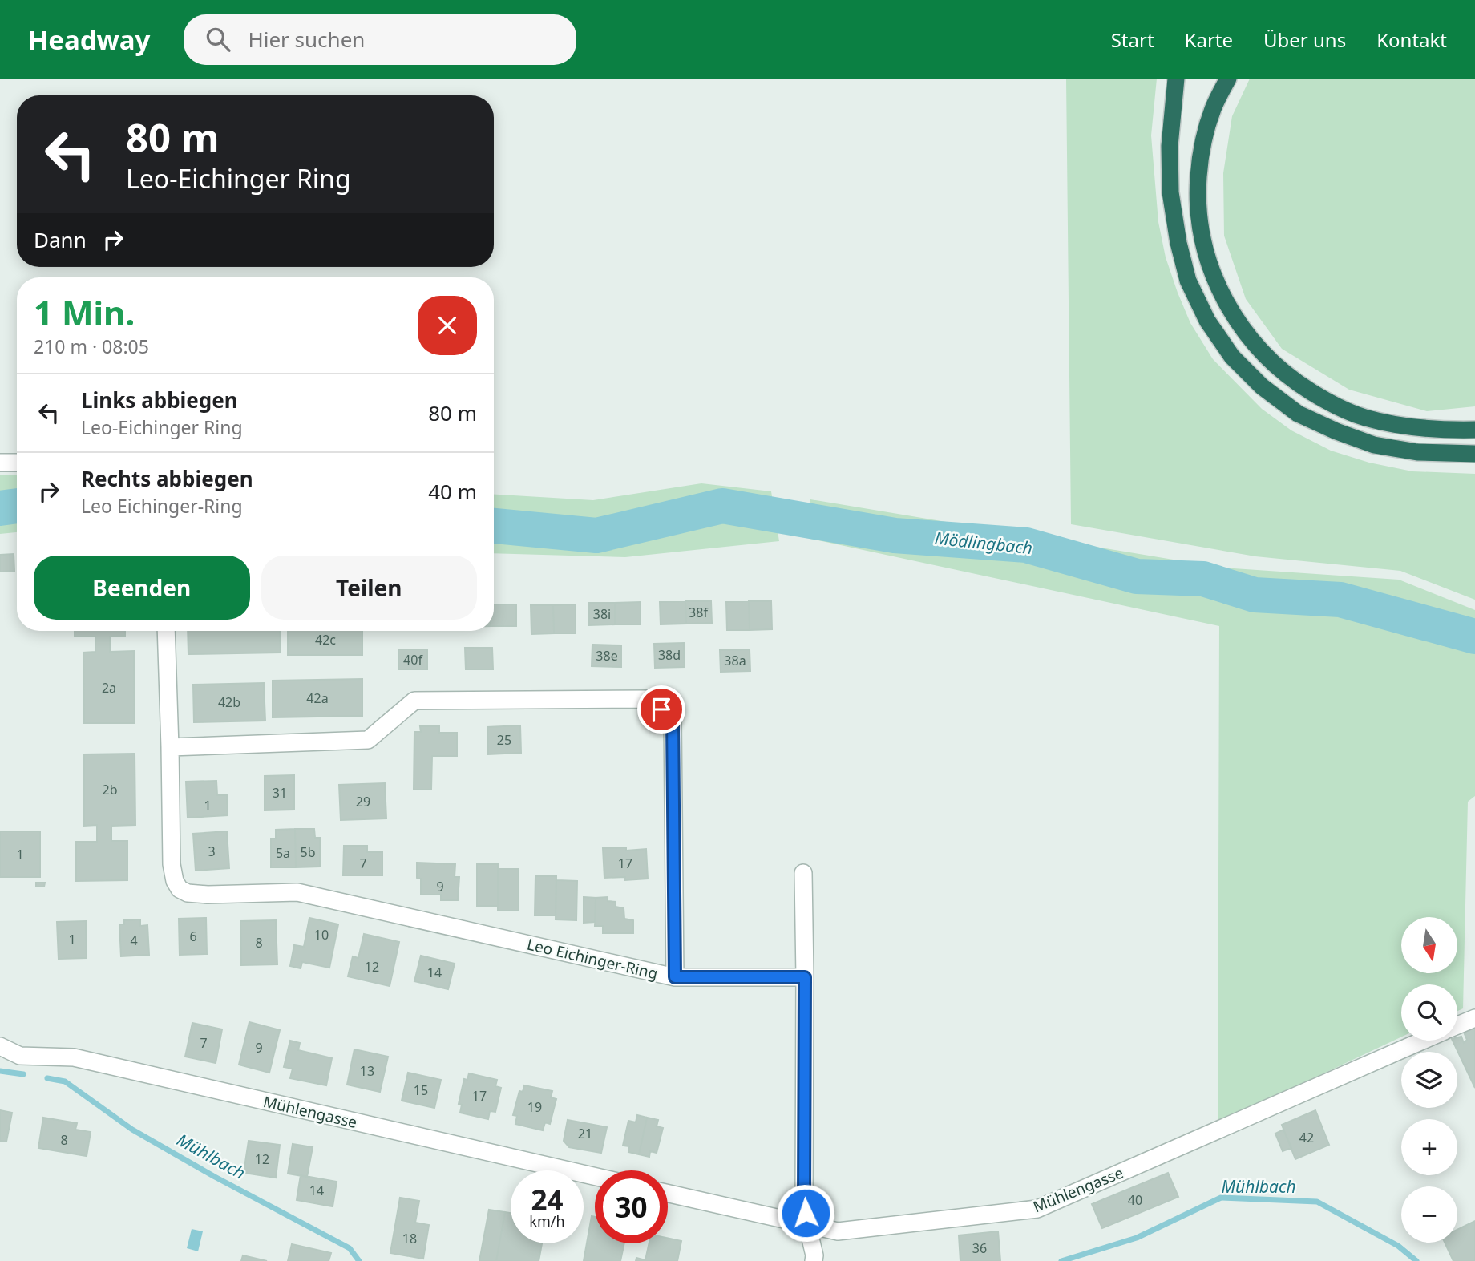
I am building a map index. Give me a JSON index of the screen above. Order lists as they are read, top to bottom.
{
  "streets": {
    "street": ["Leo Eichinger-Ring", "Mühlengasse"]
  },
  "water": ["Mödlingbach", "Mühlbach"],
  "house_numbers": [
    "38f",
    "38i",
    "42c",
    "38d",
    "38e",
    "40f",
    "38a",
    "2a",
    "42a",
    "42b",
    "25",
    "2b",
    "31",
    "29",
    "1",
    "3",
    "5b",
    "5a",
    "1",
    "7",
    "17",
    "9",
    "10",
    "6",
    "1",
    "4",
    "8",
    "12",
    "14",
    "7",
    "9",
    "13",
    "15",
    "17",
    "19",
    "21",
    "42",
    "8",
    "12",
    "14",
    "40",
    "18",
    "36"
  ],
  "north": "bottom",
  "page": {
    "header": "Headway",
    "search": "Hier suchen",
    "nav": [
      "Start",
      "Karte",
      "Über uns",
      "Kontakt"
    ],
    "turn": ["80 m", "Leo-Eichinger Ring"],
    "then": "Dann",
    "heading": ["1 Min.", "210 m · 08:05"],
    "list": [
      {
        "name": "Links abbiegen",
        "note": "Leo-Eichinger Ring",
        "value": "80 m"
      },
      {
        "name": "Rechts abbiegen",
        "note": "Leo Eichinger-Ring",
        "value": "40 m"
      }
    ],
    "buttons": ["Beenden", "Teilen"],
    "map_buttons": ["+", "−"],
    "speed": "24 km/h",
    "limit": "30"
  }
}
